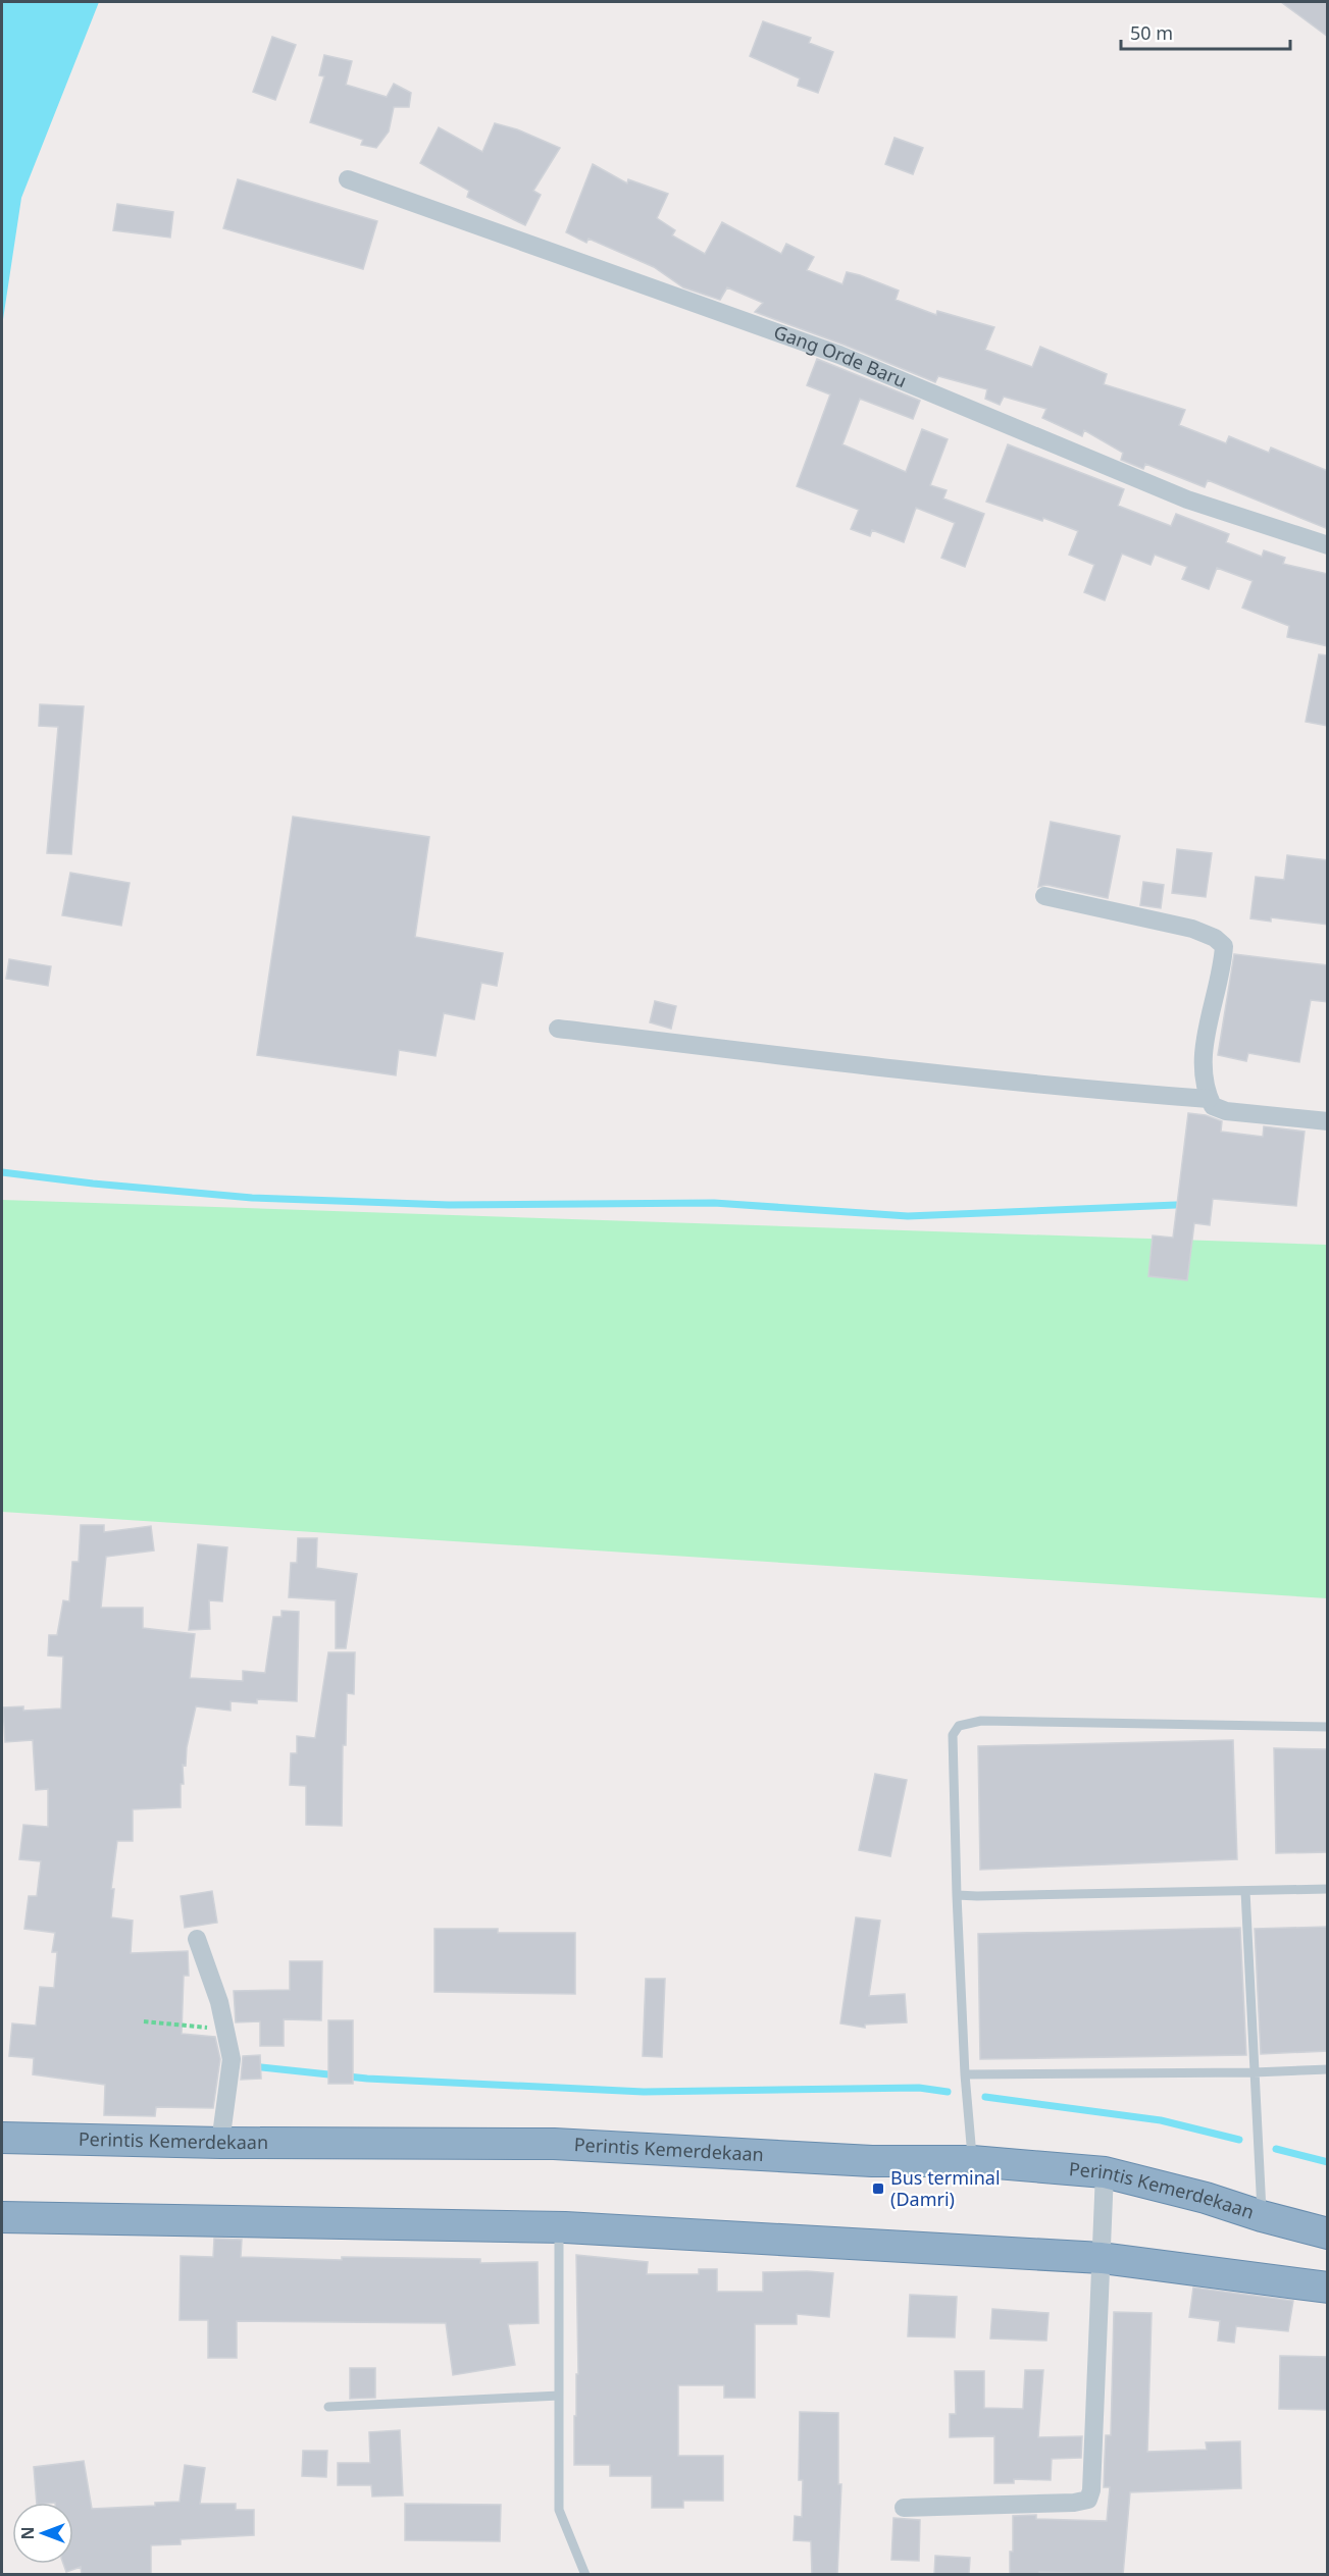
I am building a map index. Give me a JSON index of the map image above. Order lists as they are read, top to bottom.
{
  "streets": {
    "highway": ["Perintis Kemerdekaan"],
    "street": ["Gang Orde Baru"]
  },
  "places": {
    "transit": ["Bus terminal (Damri)"]
  },
  "scale_bar": "50 m",
  "north": "left"
}
